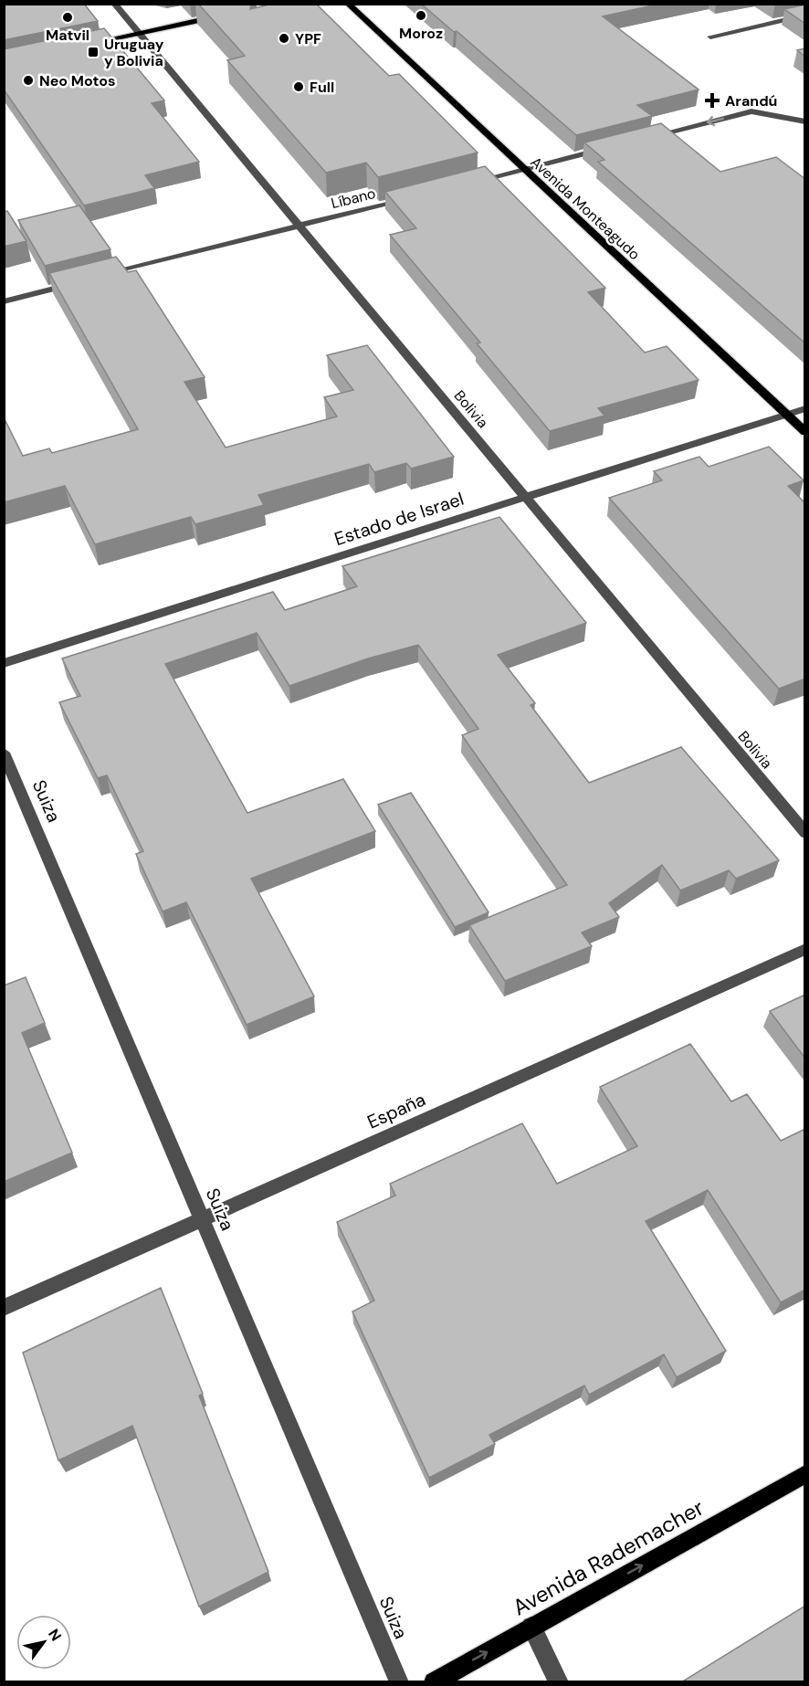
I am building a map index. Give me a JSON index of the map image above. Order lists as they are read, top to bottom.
{
  "streets": {
    "main road": ["Avenida Monteagudo", "Avenida Rademacher"],
    "street": [
      "Líbano",
      "Bolivia",
      "Estado de Israel",
      "Suiza",
      "España"
    ]
  },
  "crossings": [
    ["Líbano", "Bolivia"],
    ["Avenida Monteagudo", "Estado de Israel"],
    ["Bolivia", "Estado de Israel"],
    ["Suiza", "España"]
  ],
  "one_way": ["Avenida Rademacher"],
  "places": {
    "other": [
      "Moroz",
      "Matvil",
      "YPF",
      "Neo Motos",
      "Full"
    ],
    "transit": ["Uruguay y Bolivia"],
    "health": ["Arandú"]
  },
  "north": "top right"
}
